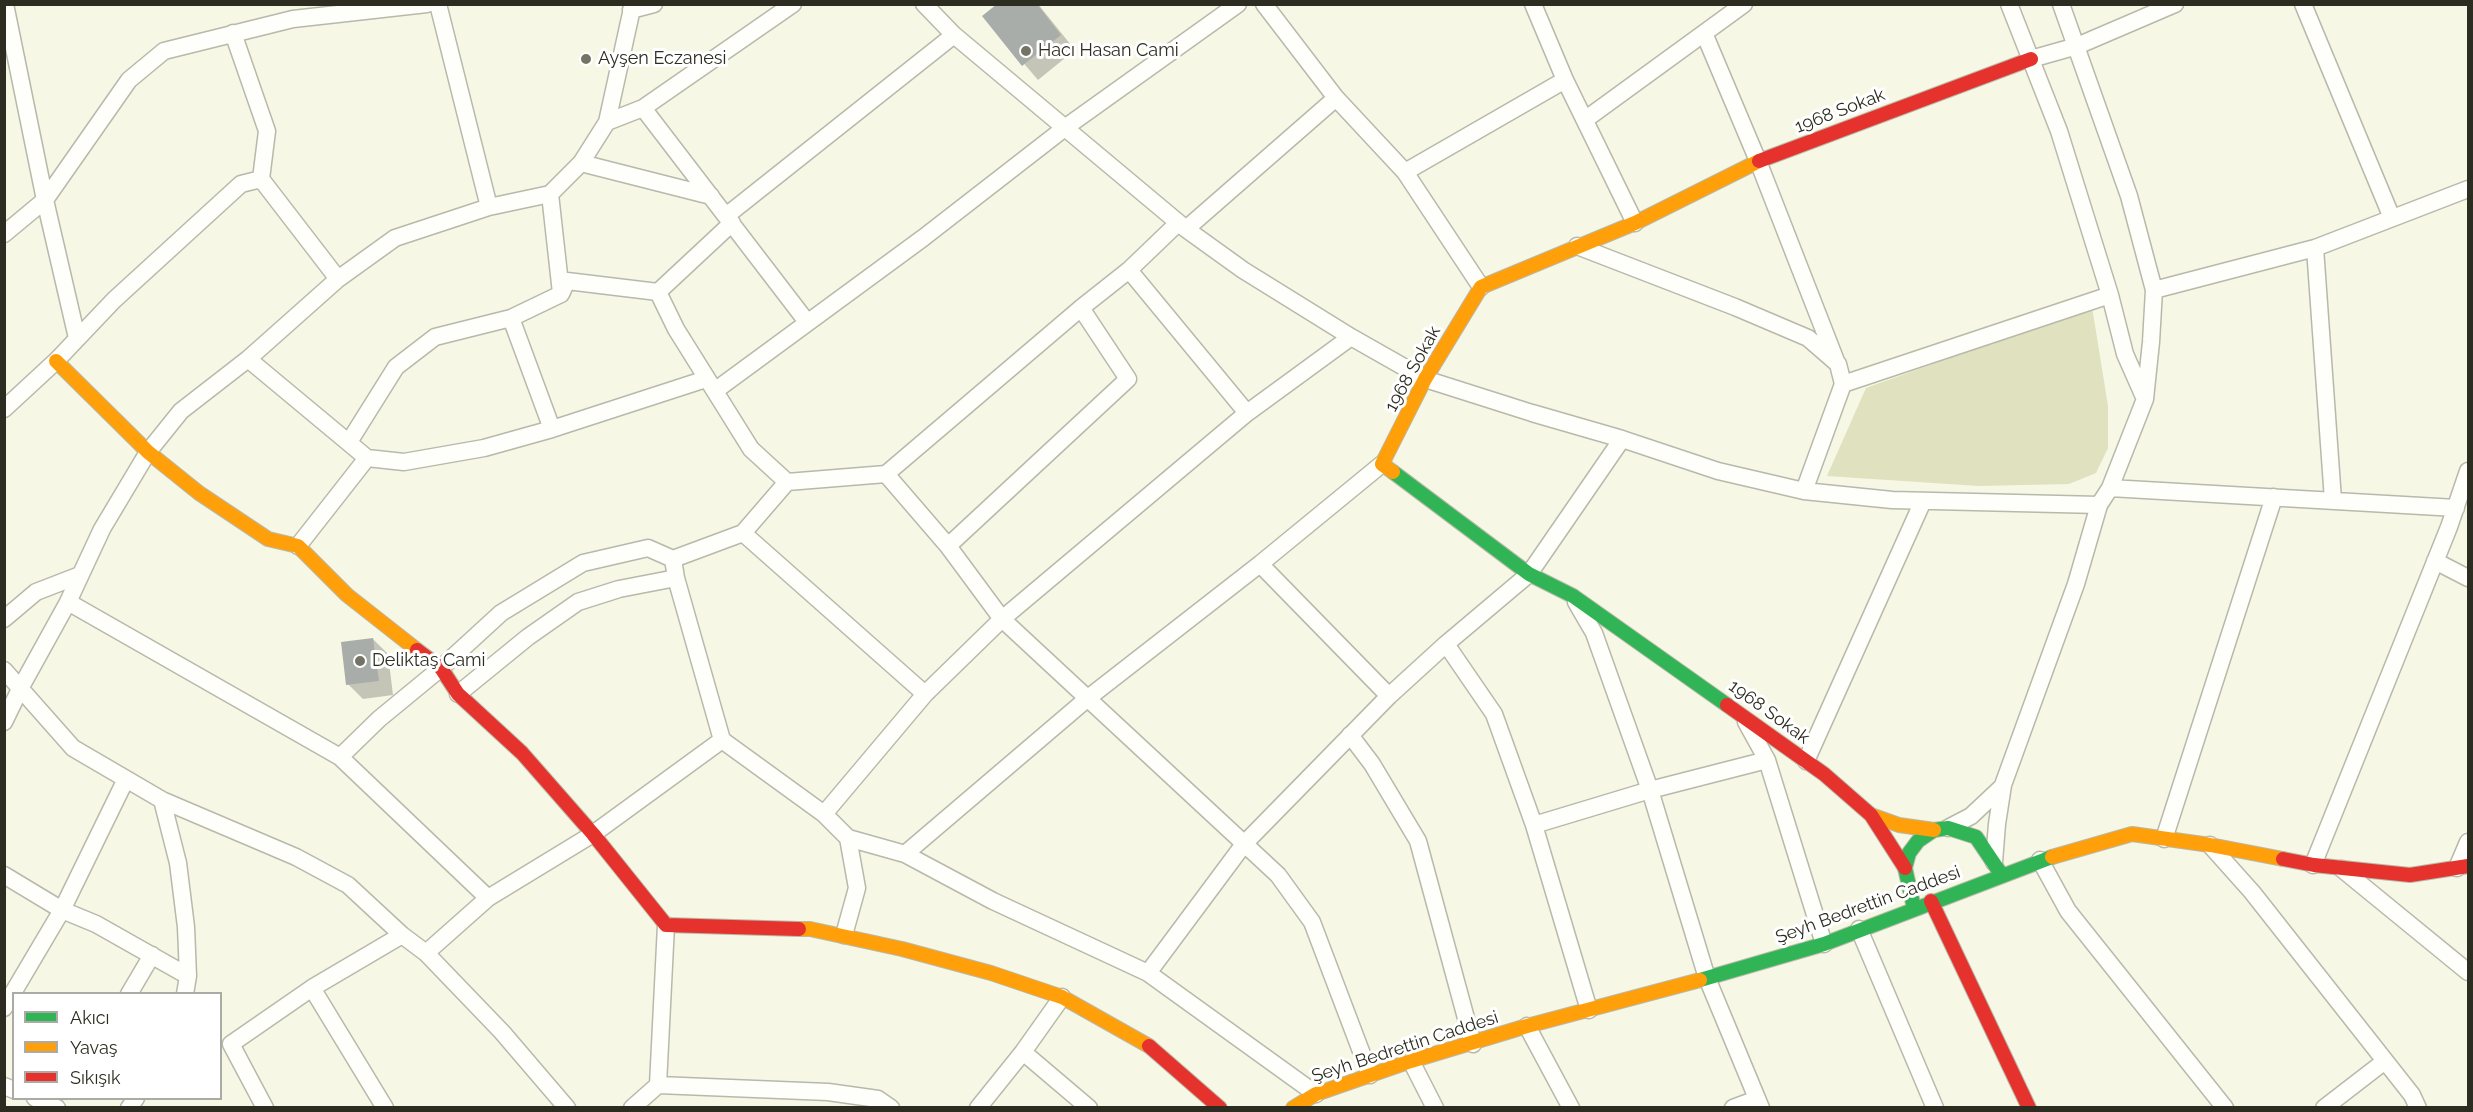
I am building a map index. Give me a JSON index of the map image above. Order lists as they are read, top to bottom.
{
  "streets": {
    "street": ["1968 Sokak", "Şeyh Bedrettin Caddesi"]
  },
  "places": ["Hacı Hasan Cami", "Ayşen Eczanesi", "Deliktaş Cami"],
  "legend": ["Akıcı", "Yavaş", "Sıkışık"]
}
